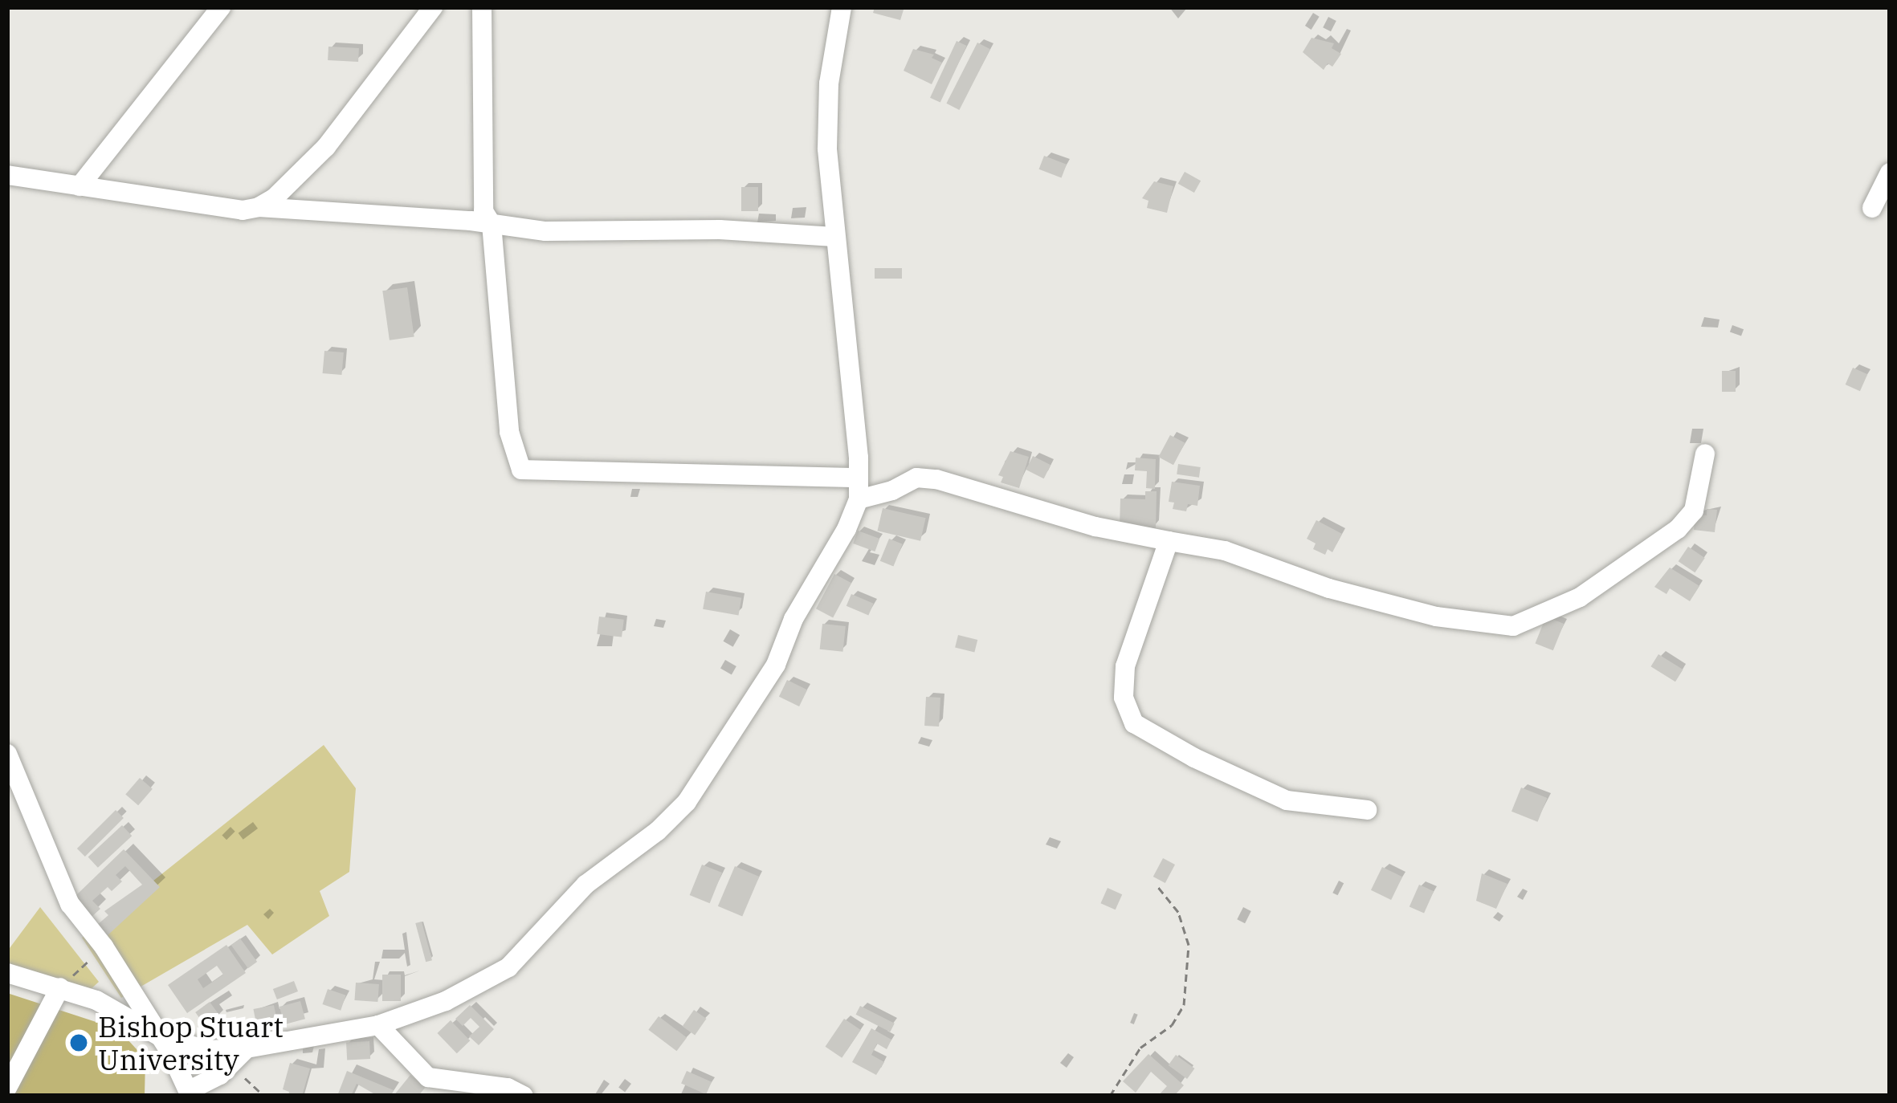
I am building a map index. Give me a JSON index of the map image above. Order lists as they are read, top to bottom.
{
  "places": ["Bishop Stuart University"]
}
